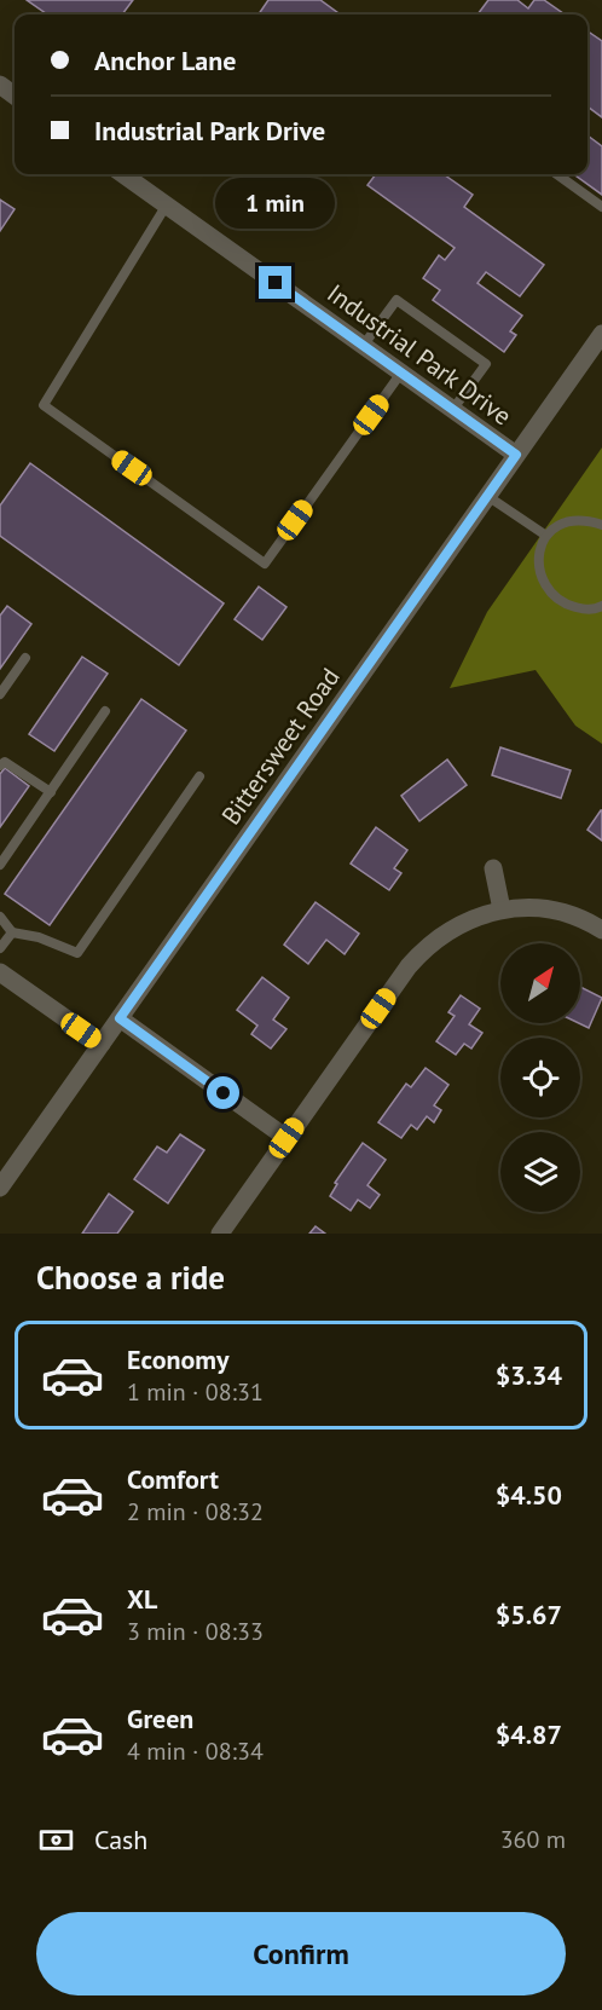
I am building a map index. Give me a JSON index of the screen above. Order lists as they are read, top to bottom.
{
  "streets": {
    "street": ["Industrial Park Drive", "Bittersweet Road"]
  },
  "crossings": [
    ["Industrial Park Drive", "Bittersweet Road"]
  ],
  "north": "top right",
  "page": {
    "banner": ["Anchor Lane", "Industrial Park Drive"],
    "bubble": "1 min",
    "heading": "Choose a ride",
    "list": [
      {
        "name": "Economy",
        "note": "1 min · 08:31",
        "value": "$3.34"
      },
      {
        "name": "Comfort",
        "note": "2 min · 08:32",
        "value": "$4.50"
      },
      {
        "name": "XL",
        "note": "3 min · 08:33",
        "value": "$5.67"
      },
      {
        "name": "Green",
        "note": "4 min · 08:34",
        "value": "$4.87"
      }
    ],
    "pay": ["Cash", "360 m"],
    "buttons": "Confirm"
  }
}
